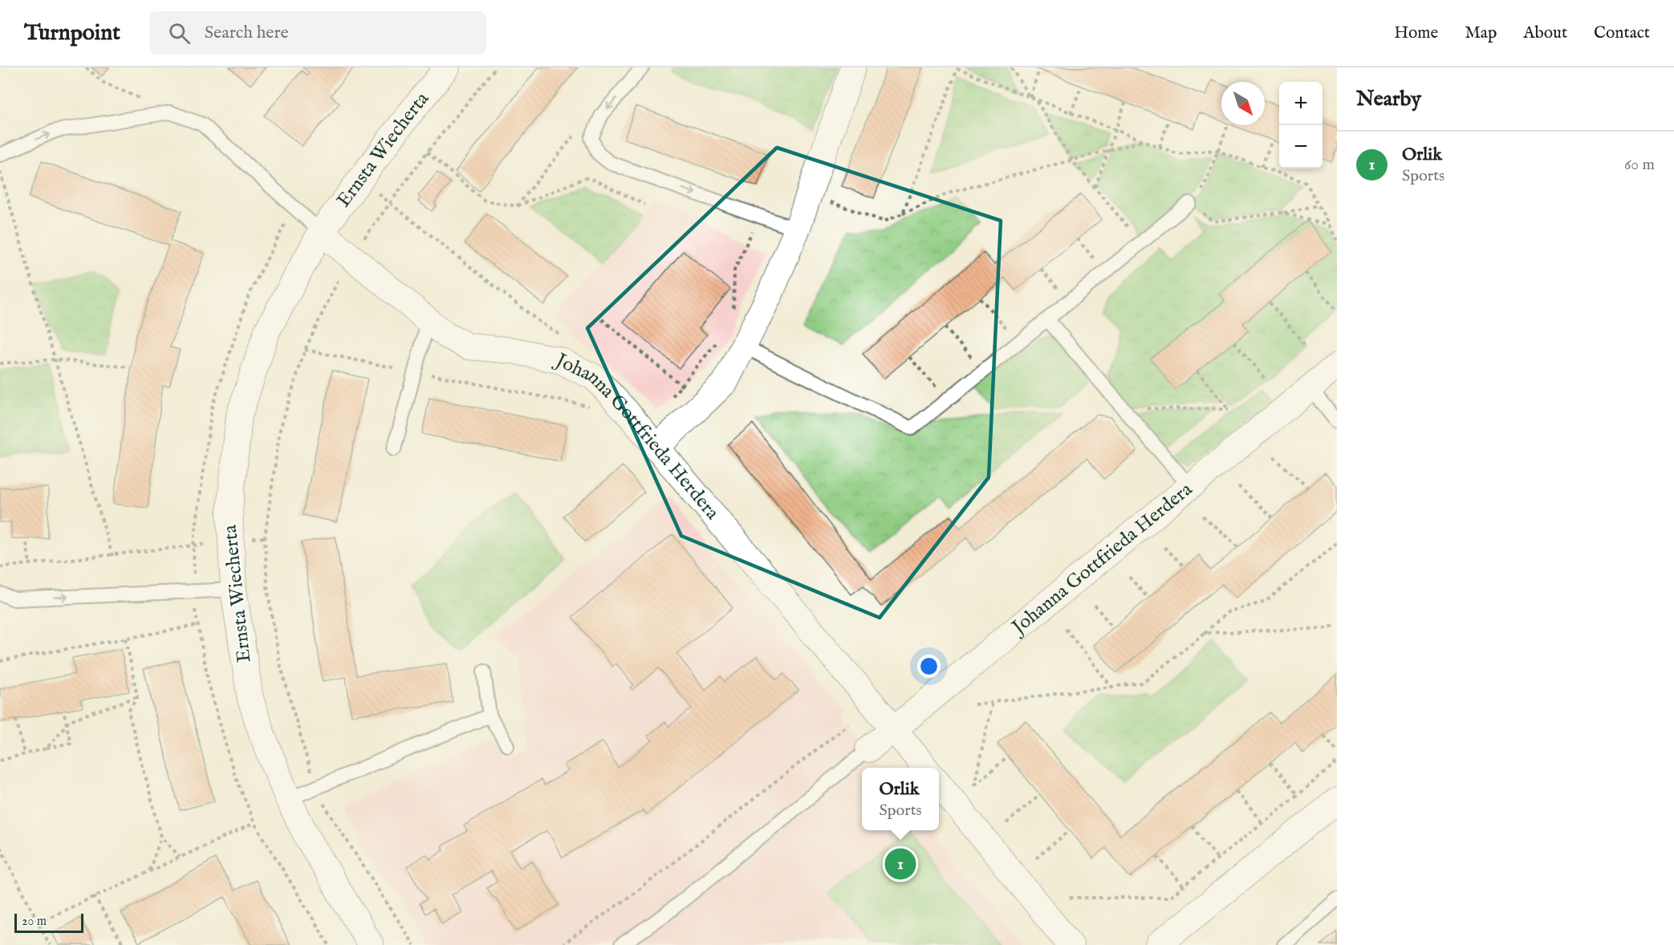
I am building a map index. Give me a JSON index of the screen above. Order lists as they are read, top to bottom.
{
  "streets": {
    "street": ["Ernsta Wiecherta", "Johanna Gottfrieda Herdera"]
  },
  "crossings": [
    ["Ernsta Wiecherta", "Johanna Gottfrieda Herdera"]
  ],
  "scale_bar": "20 m",
  "north": "bottom right",
  "page": {
    "header": "Turnpoint",
    "search": "Search here",
    "nav": [
      "Home",
      "Map",
      "About",
      "Contact"
    ],
    "heading": "Nearby",
    "map_buttons": ["+", "−"],
    "list": [
      {
        "mark": "1",
        "name": "Orlik",
        "note": "Sports",
        "value": "60 m"
      }
    ],
    "popup": ["Orlik", "Sports"],
    "pins": "1",
    "scale": "20 m"
  }
}
